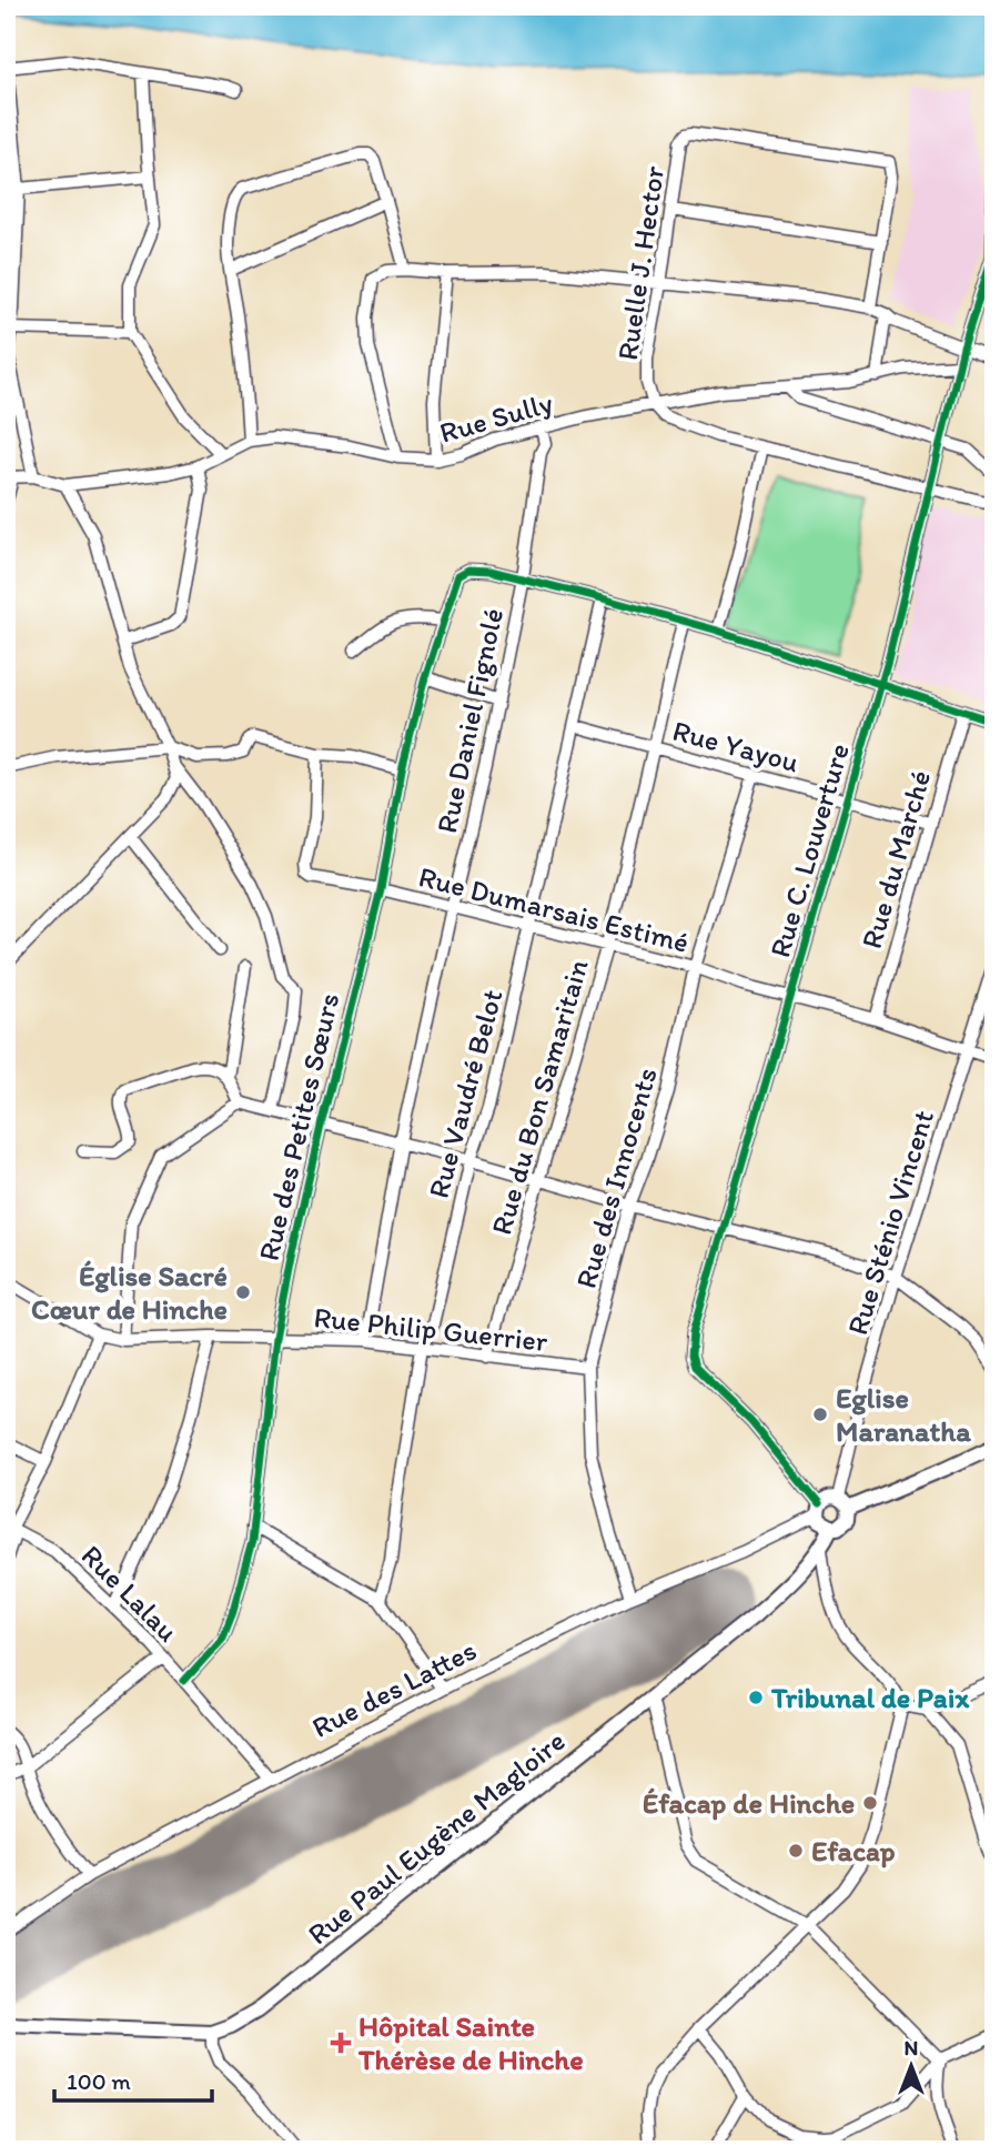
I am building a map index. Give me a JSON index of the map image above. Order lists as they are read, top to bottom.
{
  "streets": {
    "main road": ["Rue Paul Eugène Magloire"],
    "street": [
      "Ruelle J. Hector",
      "Rue Sully",
      "Rue Daniel Fignolé",
      "Rue Yayou",
      "Rue C. Louverture",
      "Rue du Marché",
      "Rue Dumarsais Estimé",
      "Rue Vaudré Belot",
      "Rue du Bon Samaritain",
      "Rue des Petites Sœurs",
      "Rue des Innocents",
      "Rue Sténio Vincent",
      "Rue Philip Guerrier",
      "Rue Lalau",
      "Rue des Lattes"
    ]
  },
  "crossings": [
    ["Ruelle J. Hector", "Rue Sully"],
    ["Rue Sully", "Rue Daniel Fignolé"],
    ["Rue Sully", "Rue C. Louverture"],
    ["Rue Daniel Fignolé", "Rue Dumarsais Estimé"],
    ["Rue Daniel Fignolé", "Rue des Petites Sœurs"],
    ["Rue Daniel Fignolé", "Rue Philip Guerrier"],
    ["Rue Yayou", "Rue C. Louverture"],
    ["Rue Yayou", "Rue du Marché"],
    ["Rue Yayou", "Rue Vaudré Belot"],
    ["Rue Yayou", "Rue du Bon Samaritain"],
    ["Rue Yayou", "Rue des Innocents"],
    ["Rue C. Louverture", "Rue Dumarsais Estimé"],
    ["Rue C. Louverture", "Rue Sténio Vincent"],
    ["Rue C. Louverture", "Rue des Lattes"],
    ["Rue C. Louverture", "Rue Paul Eugène Magloire"],
    ["Rue du Marché", "Rue Dumarsais Estimé"],
    ["Rue Dumarsais Estimé", "Rue Vaudré Belot"],
    ["Rue Dumarsais Estimé", "Rue du Bon Samaritain"],
    ["Rue Dumarsais Estimé", "Rue des Petites Sœurs"],
    ["Rue Dumarsais Estimé", "Rue des Innocents"],
    ["Rue Dumarsais Estimé", "Rue Sténio Vincent"],
    ["Rue Vaudré Belot", "Rue Philip Guerrier"],
    ["Rue du Bon Samaritain", "Rue Philip Guerrier"],
    ["Rue des Petites Sœurs", "Rue Philip Guerrier"],
    ["Rue des Petites Sœurs", "Rue Lalau"],
    ["Rue des Innocents", "Rue Philip Guerrier"],
    ["Rue des Innocents", "Rue des Lattes"],
    ["Rue Sténio Vincent", "Rue des Lattes"],
    ["Rue Sténio Vincent", "Rue Paul Eugène Magloire"],
    ["Rue Lalau", "Rue des Lattes"],
    ["Rue des Lattes", "Rue Paul Eugène Magloire"]
  ],
  "places": {
    "other": [
      "Église Sacré Cœur de Hinche",
      "Eglise Maranatha",
      "Tribunal de Paix",
      "Éfacap de Hinche",
      "Efacap"
    ],
    "health": ["Hôpital Sainte Thérèse de Hinche"]
  },
  "scale_bar": "100 m",
  "north": "top"
}
